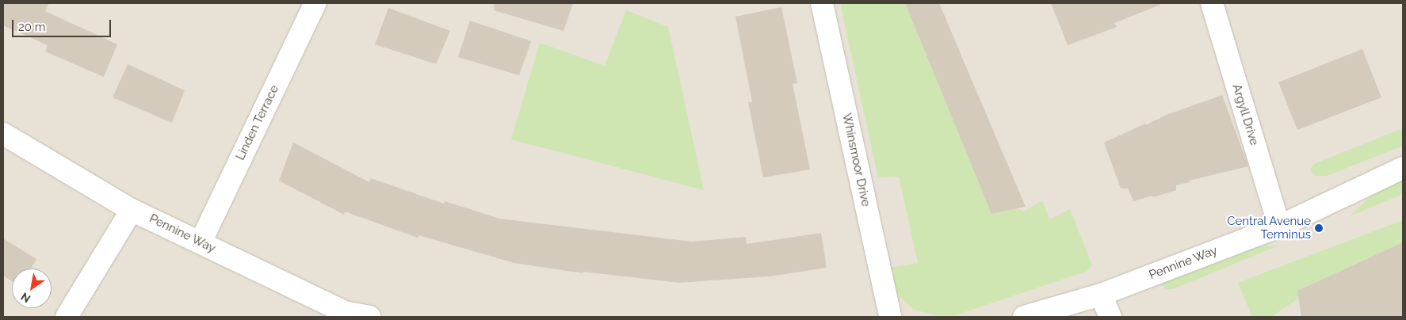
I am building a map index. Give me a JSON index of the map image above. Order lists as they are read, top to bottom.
{
  "streets": {
    "street": [
      "Argyll Drive",
      "Linden Terrace",
      "Whinsmoor Drive",
      "Pennine Way"
    ]
  },
  "crossings": [
    ["Argyll Drive", "Pennine Way"],
    ["Linden Terrace", "Pennine Way"]
  ],
  "places": ["Central Avenue Terminus"],
  "scale_bar": "20 m",
  "north": "bottom left"
}
